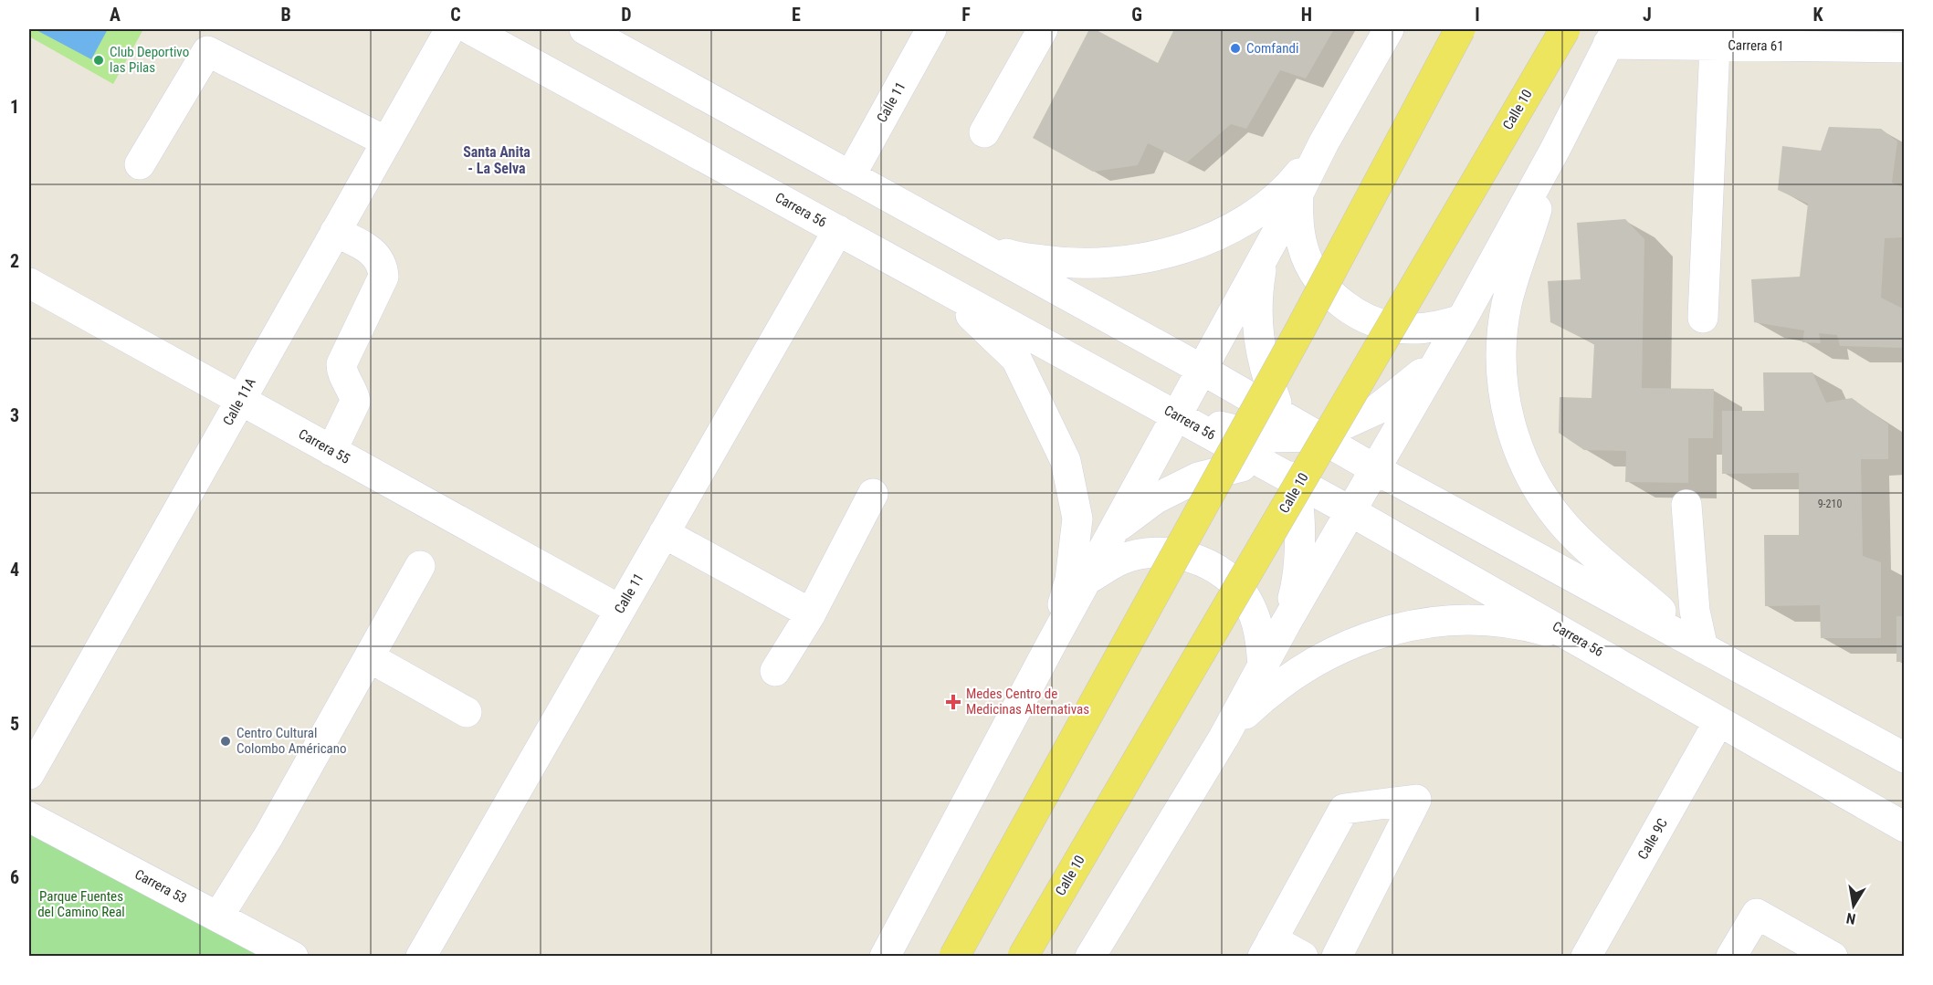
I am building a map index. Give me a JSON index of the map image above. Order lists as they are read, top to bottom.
{
  "streets": {
    "main road": ["Calle 10"],
    "street": [
      "Carrera 61",
      "Calle 11",
      "Carrera 56",
      "Calle 11A",
      "Carrera 55",
      "Calle 9C",
      "Carrera 53"
    ]
  },
  "crossings": [
    ["Calle 11", "Carrera 56"],
    ["Calle 11", "Carrera 55"],
    ["Carrera 56", "Calle 9C"],
    ["Calle 11A", "Carrera 55"]
  ],
  "districts": ["Santa Anita - La Selva"],
  "parks": ["Parque Fuentes del Camino Real"],
  "places": {
    "other": ["Comfandi", "Club Deportivo las Pilas", "Centro Cultural Colombo Américano"],
    "health": ["Medes Centro de Medicinas Alternativas"]
  },
  "house_numbers": ["9-210"],
  "north": "bottom",
  "grid": {
    "columns": [
      "A",
      "B",
      "C",
      "D",
      "E",
      "F",
      "G",
      "H",
      "I",
      "J",
      "K"
    ],
    "rows": [
      "1",
      "2",
      "3",
      "4",
      "5",
      "6"
    ]
  }
}
